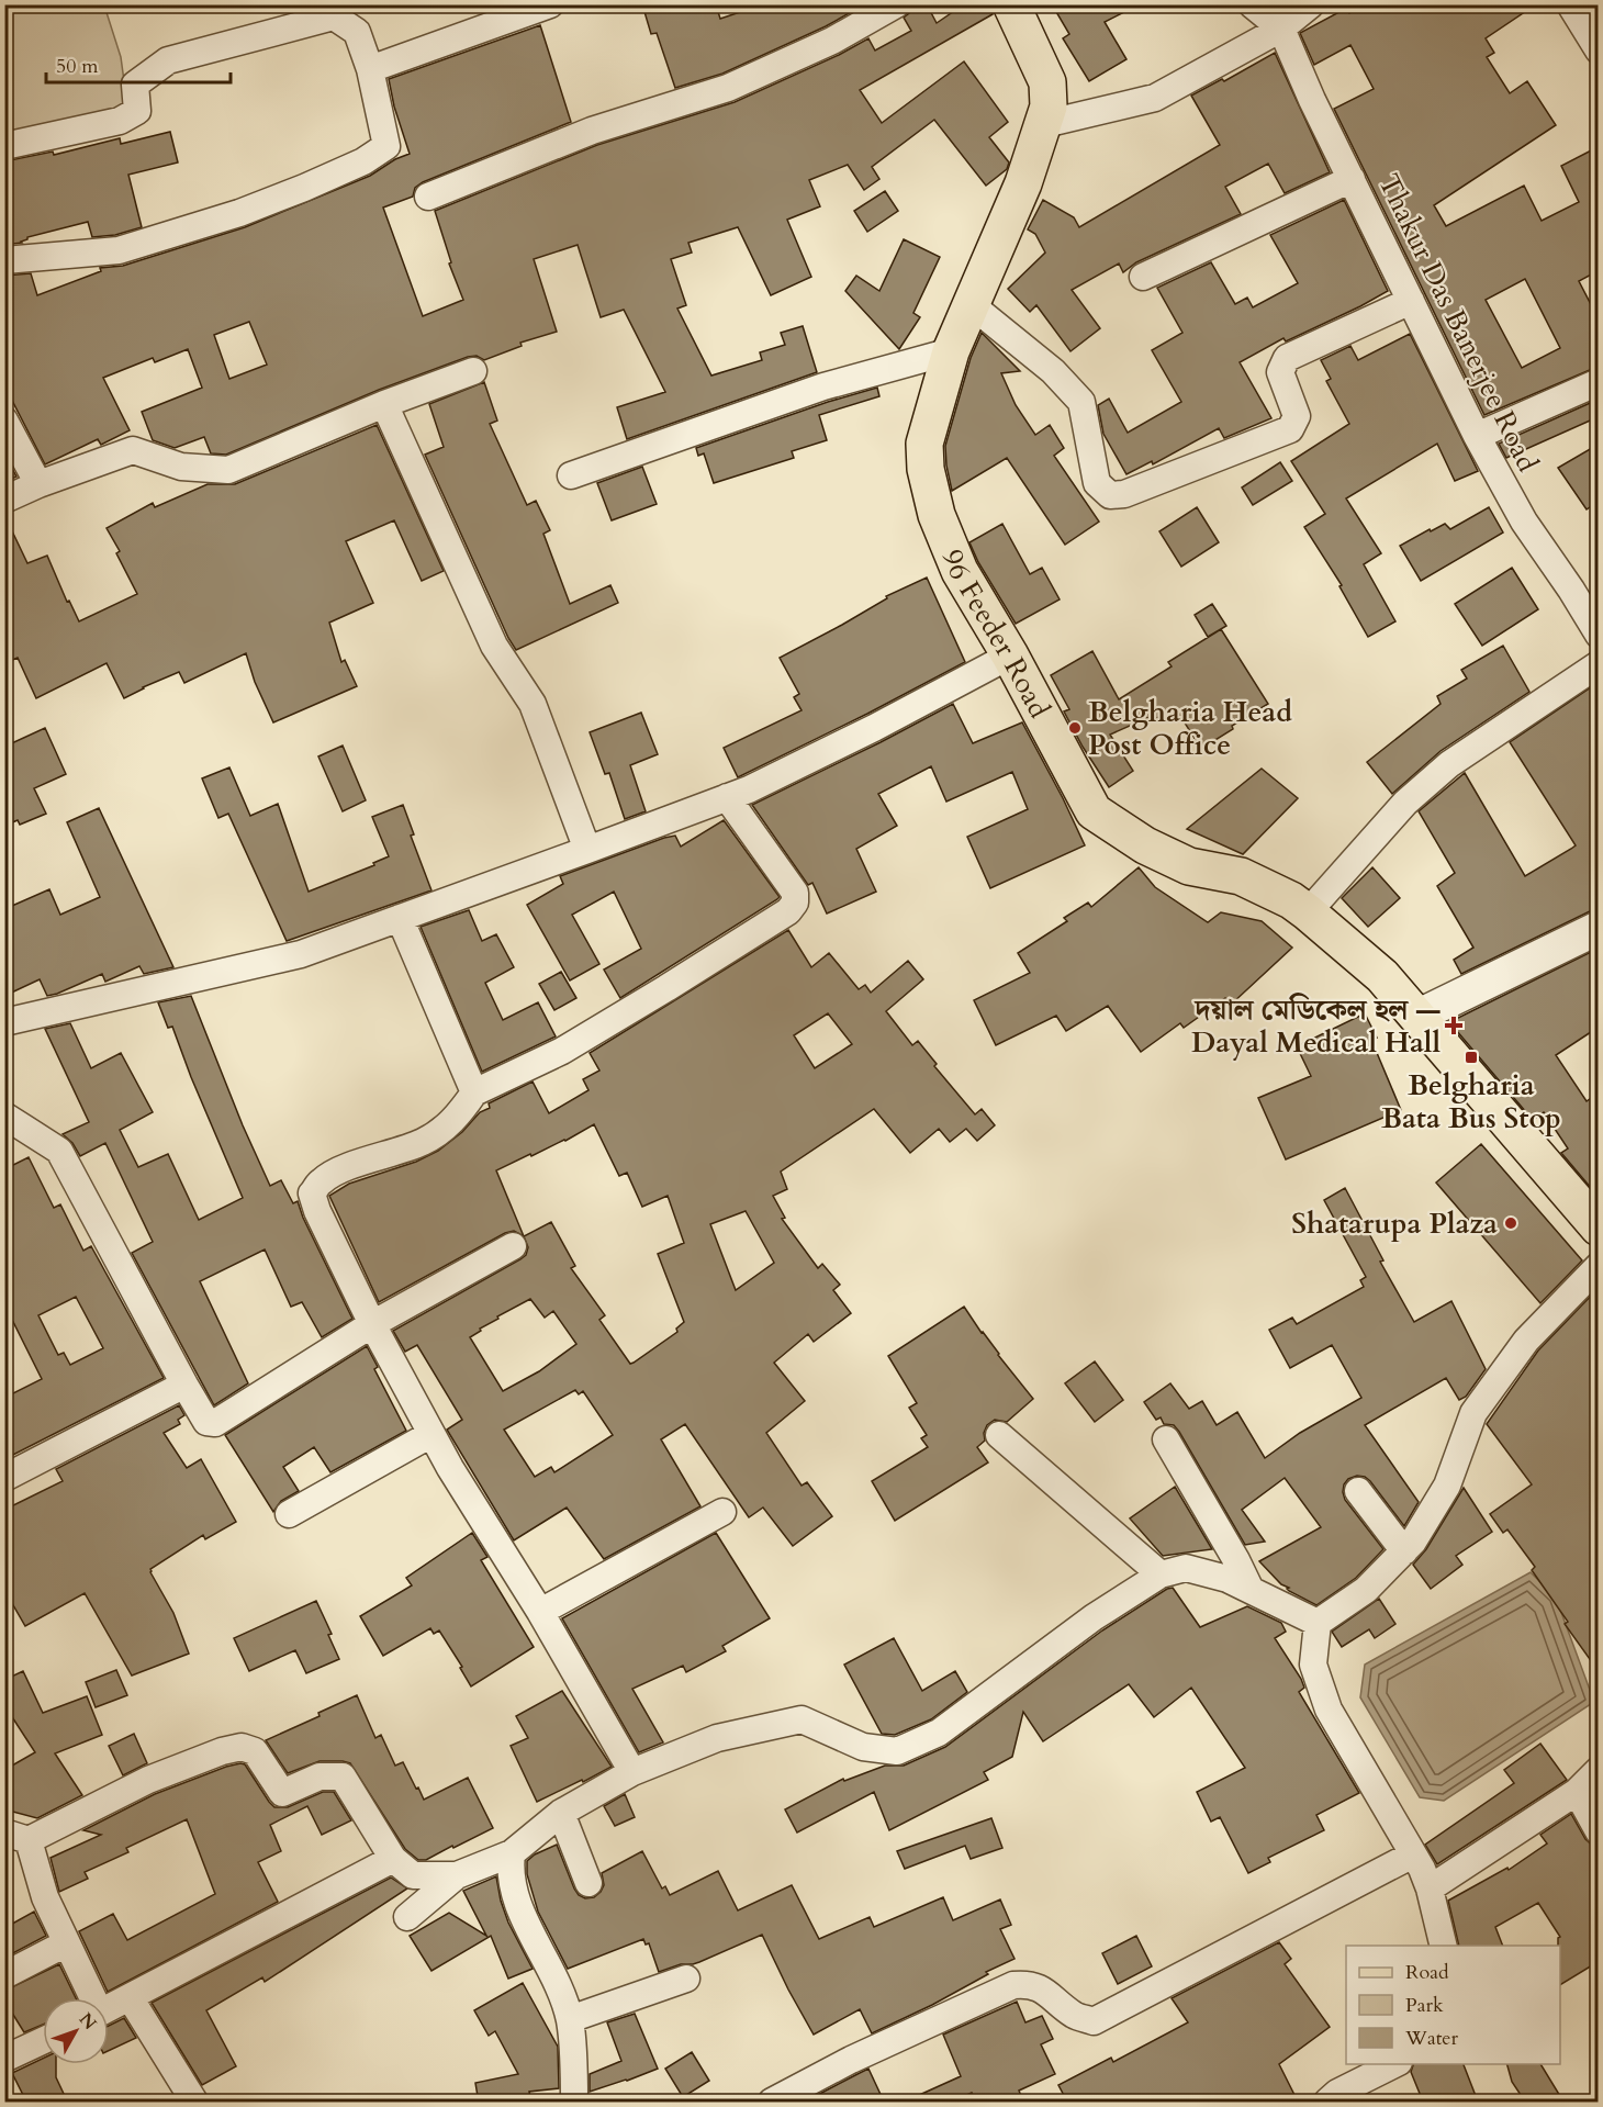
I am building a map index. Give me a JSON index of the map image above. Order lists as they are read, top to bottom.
{
  "streets": {
    "main road": ["96 Feeder Road"],
    "street": ["Thakur Das Banerjee Road"]
  },
  "places": {
    "other": ["Belgharia Head Post Office", "Shatarupa Plaza"],
    "health": ["দয়াল মেডিকেল হল — Dayal Medical Hall"],
    "transit": ["Belgharia Bata Bus Stop"]
  },
  "legend": ["Road", "Park", "Water"],
  "scale_bar": "50 m",
  "north": "top right"
}
